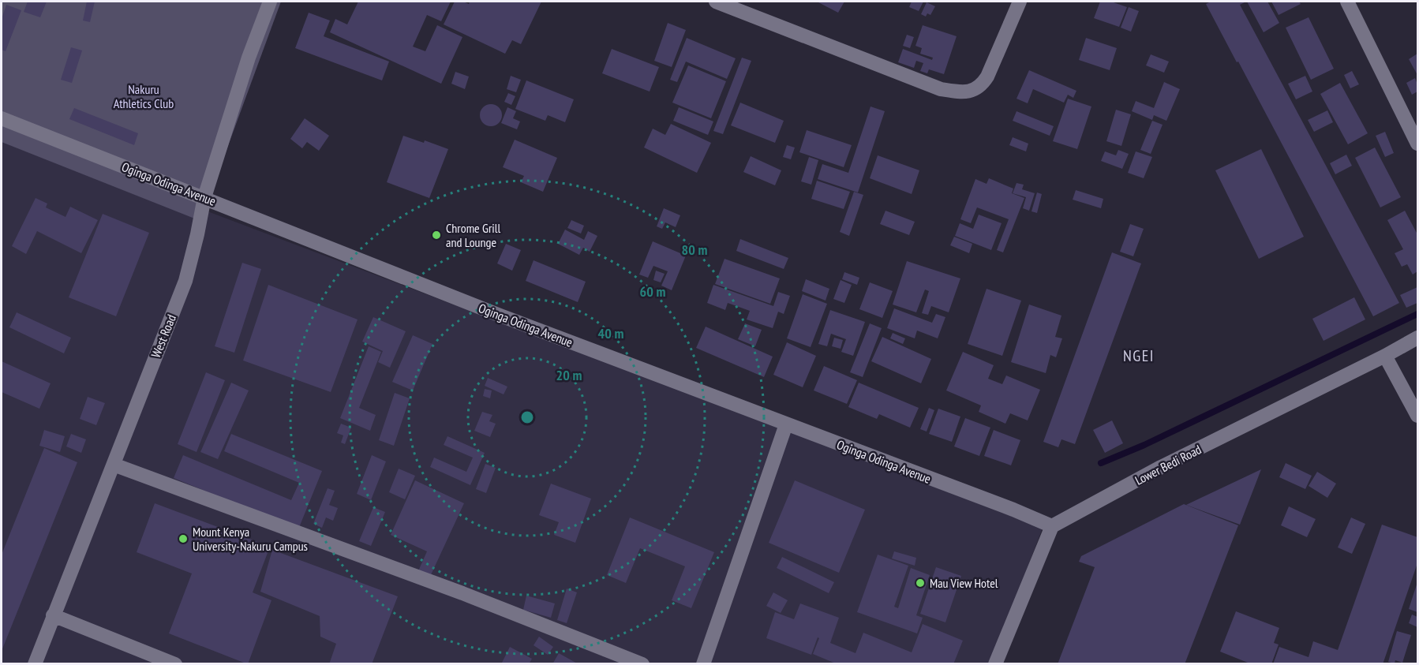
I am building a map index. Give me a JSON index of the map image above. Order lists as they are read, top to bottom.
{
  "streets": {
    "street": ["Oginga Odinga Avenue", "West Road", "Lower Bedi Road"]
  },
  "crossings": [
    ["Oginga Odinga Avenue", "West Road"],
    ["Oginga Odinga Avenue", "Lower Bedi Road"]
  ],
  "districts": ["NGEI"],
  "parks": ["Nakuru Athletics Club"],
  "places": ["Chrome Grill and Lounge", "Mount Kenya University-Nakuru Campus", "Mau View Hotel"],
  "rings": [
    "80 m",
    "60 m",
    "40 m",
    "20 m"
  ]
}
